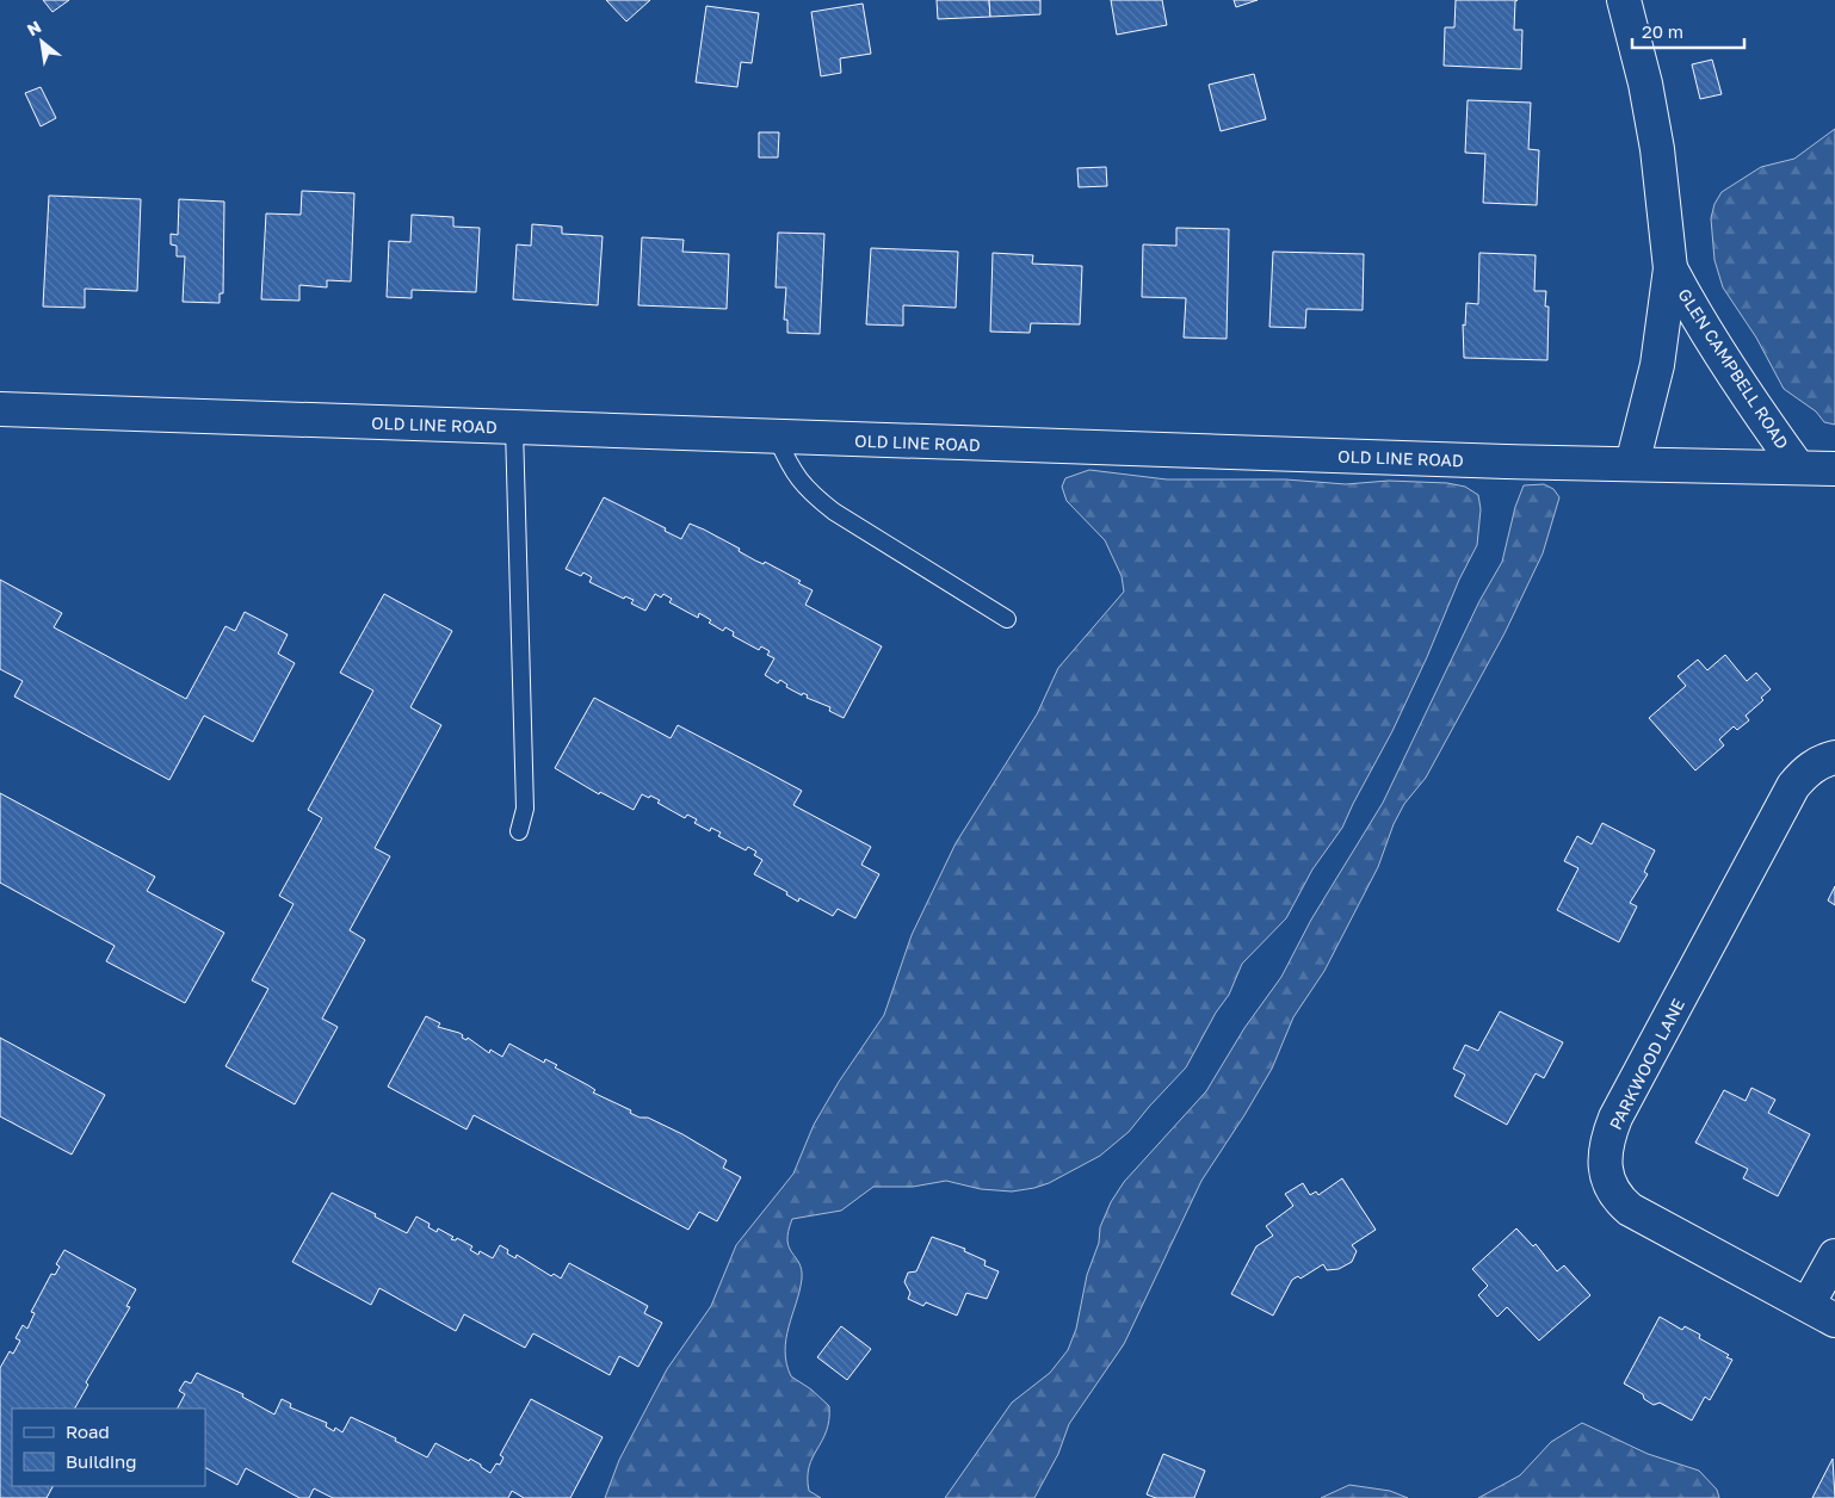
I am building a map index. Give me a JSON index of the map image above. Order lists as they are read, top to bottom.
{
  "streets": {
    "street": ["GLEN CAMPBELL ROAD", "OLD LINE ROAD", "PARKWOOD LANE"]
  },
  "crossings": [
    ["GLEN CAMPBELL ROAD", "OLD LINE ROAD"]
  ],
  "legend": ["Road", "Building"],
  "scale_bar": "20 m",
  "north": "top left"
}
